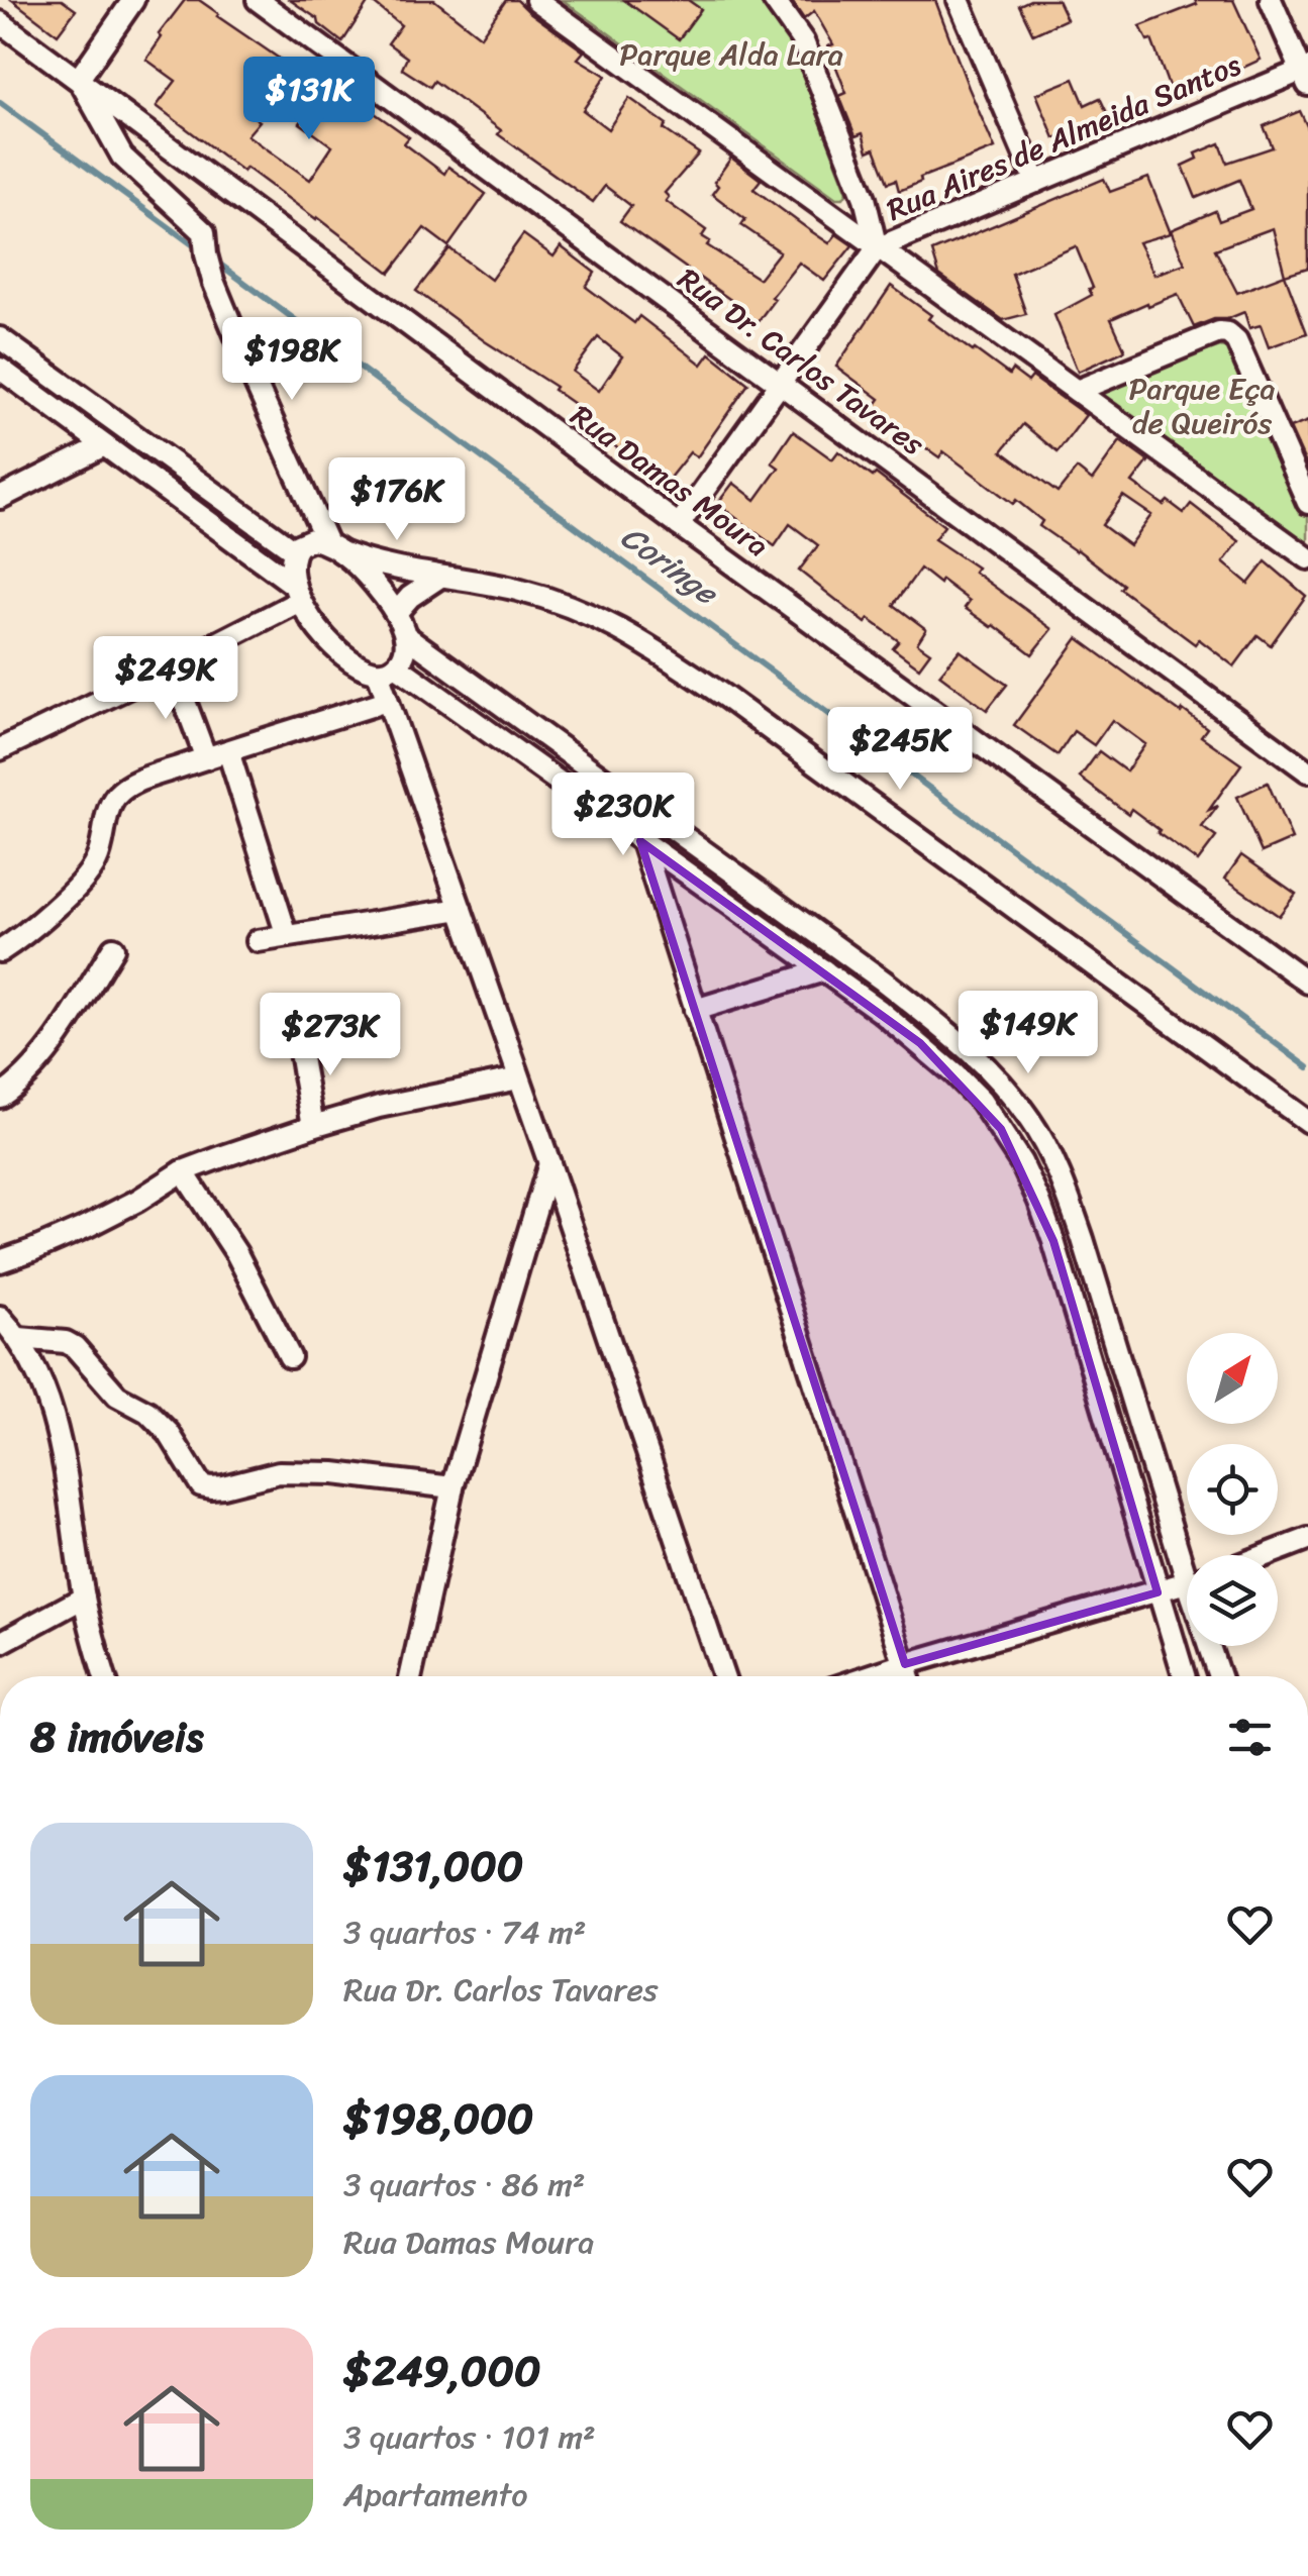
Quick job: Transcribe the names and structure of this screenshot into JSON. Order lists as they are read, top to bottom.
{
  "streets": {
    "street": ["Rua Aires de Almeida Santos", "Rua Dr. Carlos Tavares", "Rua Damas Moura"]
  },
  "crossings": [
    ["Rua Aires de Almeida Santos", "Rua Dr. Carlos Tavares"],
    ["Rua Aires de Almeida Santos", "Rua Damas Moura"]
  ],
  "water": ["Coringe"],
  "parks": ["Parque Alda Lara", "Parque Eça de Queirós"],
  "north": "top right",
  "page": {
    "price": [
      "$131K",
      "$198K",
      "$176K",
      "$249K",
      "$245K",
      "$230K",
      "$149K",
      "$273K"
    ],
    "heading": "8 imóveis",
    "list": [
      {
        "name": "$131,000",
        "note": "3 quartos · 74 m² · Rua Dr. Carlos Tavares"
      },
      {
        "name": "$198,000",
        "note": "3 quartos · 86 m² · Rua Damas Moura"
      },
      {
        "name": "$249,000",
        "note": "3 quartos · 101 m² · Apartamento"
      }
    ]
  }
}
